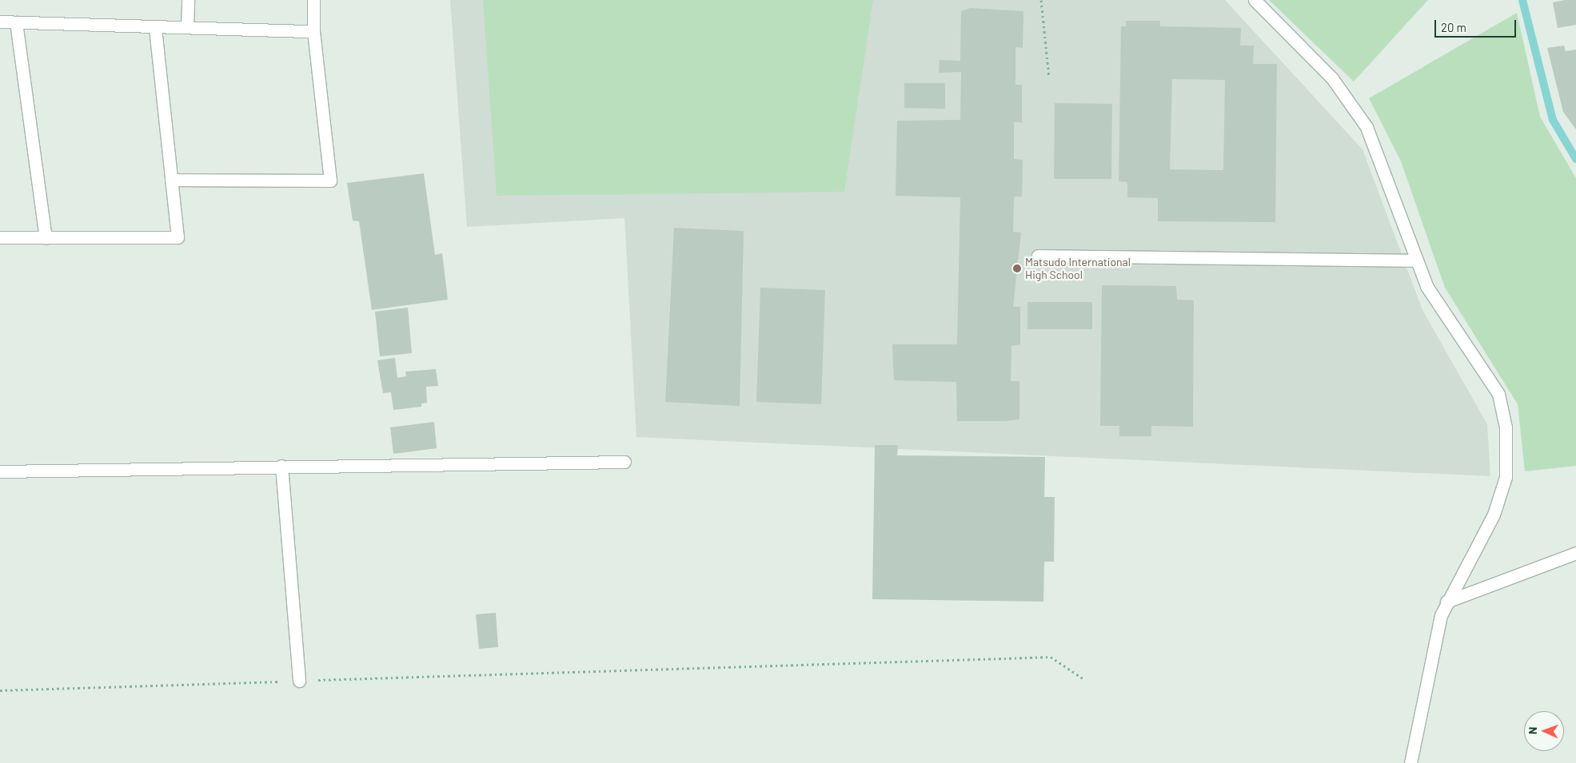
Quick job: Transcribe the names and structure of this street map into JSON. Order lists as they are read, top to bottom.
{
  "places": ["Matsudo International High School"],
  "scale_bar": "20 m",
  "north": "left"
}
